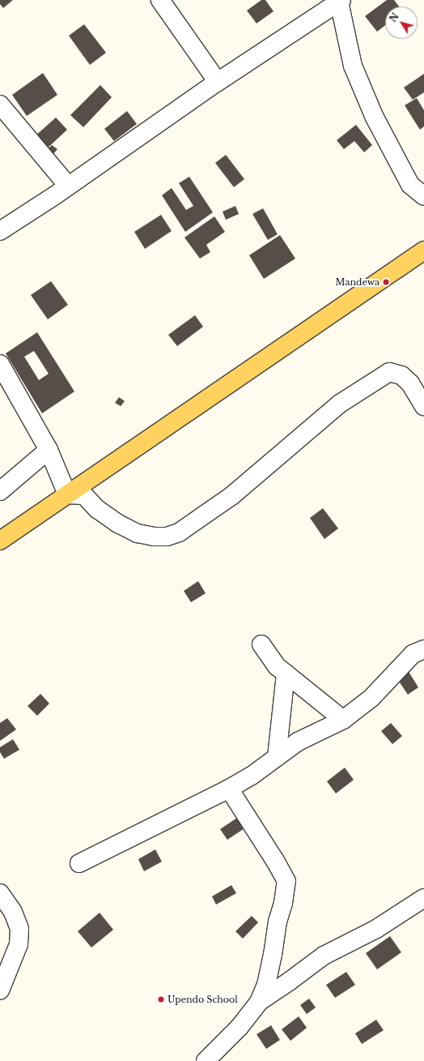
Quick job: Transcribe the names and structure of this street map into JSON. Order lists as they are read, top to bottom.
{
  "places": ["Mandewa", "Upendo School"],
  "north": "top left"
}
